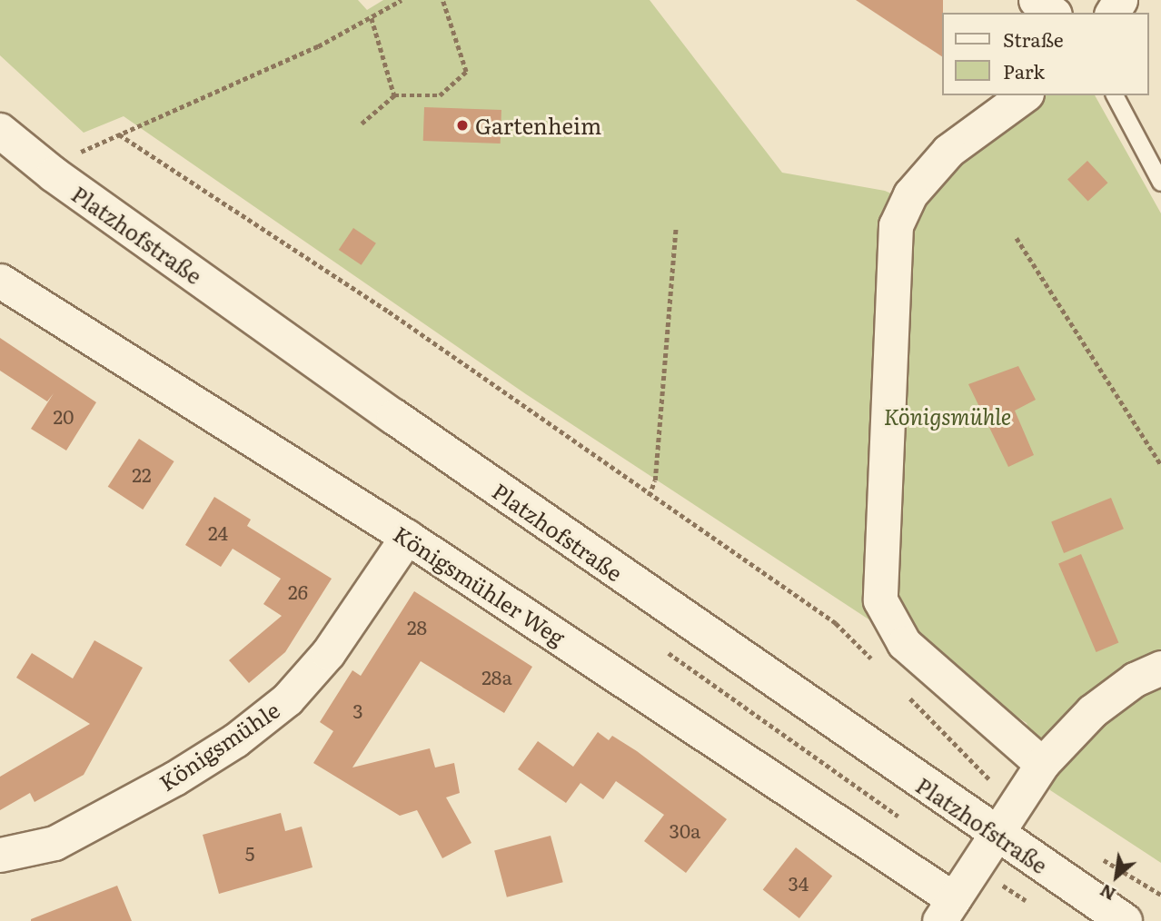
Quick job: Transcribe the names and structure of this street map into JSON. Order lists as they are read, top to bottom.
{
  "streets": {
    "main road": ["Platzhofstraße"],
    "street": ["Königsmühler Weg", "Königsmühle"]
  },
  "crossings": [
    ["Königsmühler Weg", "Königsmühle"]
  ],
  "parks": ["Königsmühle"],
  "places": ["Gartenheim"],
  "house_numbers": [
    "20",
    "22",
    "24",
    "26",
    "28",
    "28a",
    "3",
    "30a",
    "5",
    "34"
  ],
  "legend": ["Straße", "Park"],
  "north": "bottom left"
}
